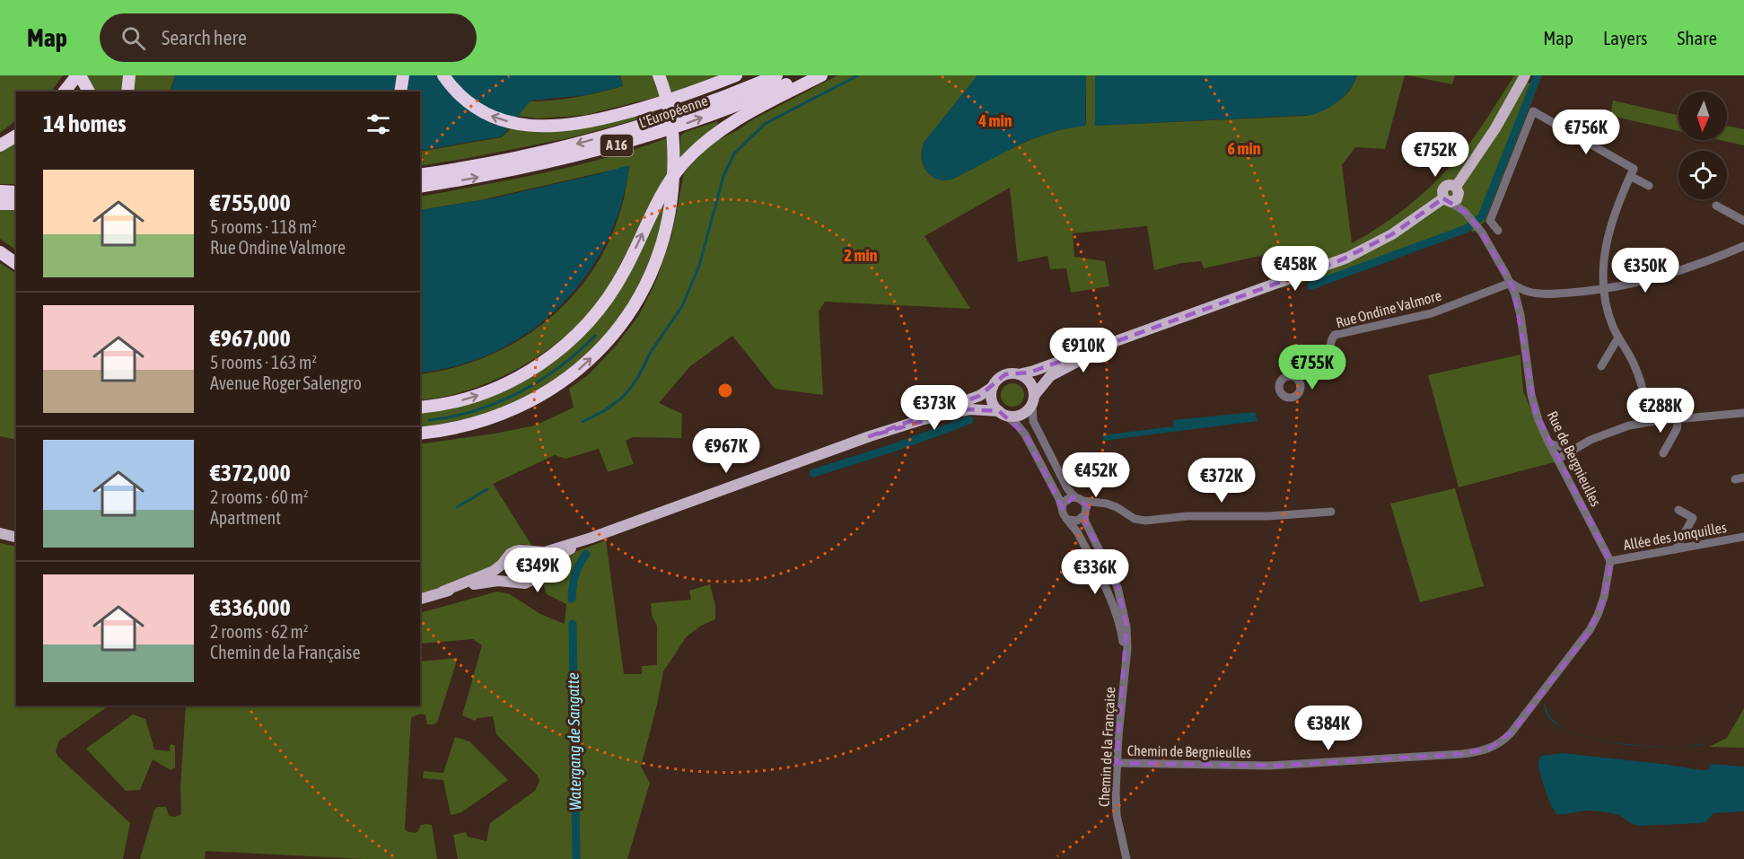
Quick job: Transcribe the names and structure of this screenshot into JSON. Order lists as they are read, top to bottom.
{
  "streets": {
    "highway": ["L'Européenne", "A 16"],
    "street": [
      "Rue Ondine Valmore",
      "Rue de Bergnieulles",
      "Allée des Jonquilles",
      "Chemin de la Française",
      "Chemin de Bergnieulles"
    ]
  },
  "crossings": [
    ["Rue Ondine Valmore", "Rue de Bergnieulles"],
    ["Rue de Bergnieulles", "Allée des Jonquilles"],
    ["Rue de Bergnieulles", "Chemin de Bergnieulles"],
    ["Allée des Jonquilles", "Chemin de Bergnieulles"],
    ["Chemin de la Française", "Chemin de Bergnieulles"]
  ],
  "water": ["Watergang de Sangatte"],
  "north": "bottom",
  "page": {
    "header": "Map",
    "search": "Search here",
    "nav": ["Map", "Layers", "Share"],
    "heading": "14 homes",
    "price": [
      "€756K",
      "€752K",
      "€458K",
      "€350K",
      "€910K",
      "€755K",
      "€373K",
      "€288K",
      "€967K",
      "€452K",
      "€372K",
      "€349K",
      "€336K",
      "€384K"
    ],
    "list": [
      {
        "name": "€755,000",
        "note": "5 rooms · 118 m² · Rue Ondine Valmore"
      },
      {
        "name": "€967,000",
        "note": "5 rooms · 163 m² · Avenue Roger Salengro"
      },
      {
        "name": "€372,000",
        "note": "2 rooms · 60 m² · Apartment"
      },
      {
        "name": "€336,000",
        "note": "2 rooms · 62 m² · Chemin de la Française"
      }
    ]
  },
  "rings": ["4 min", "6 min", "2 min"]
}
